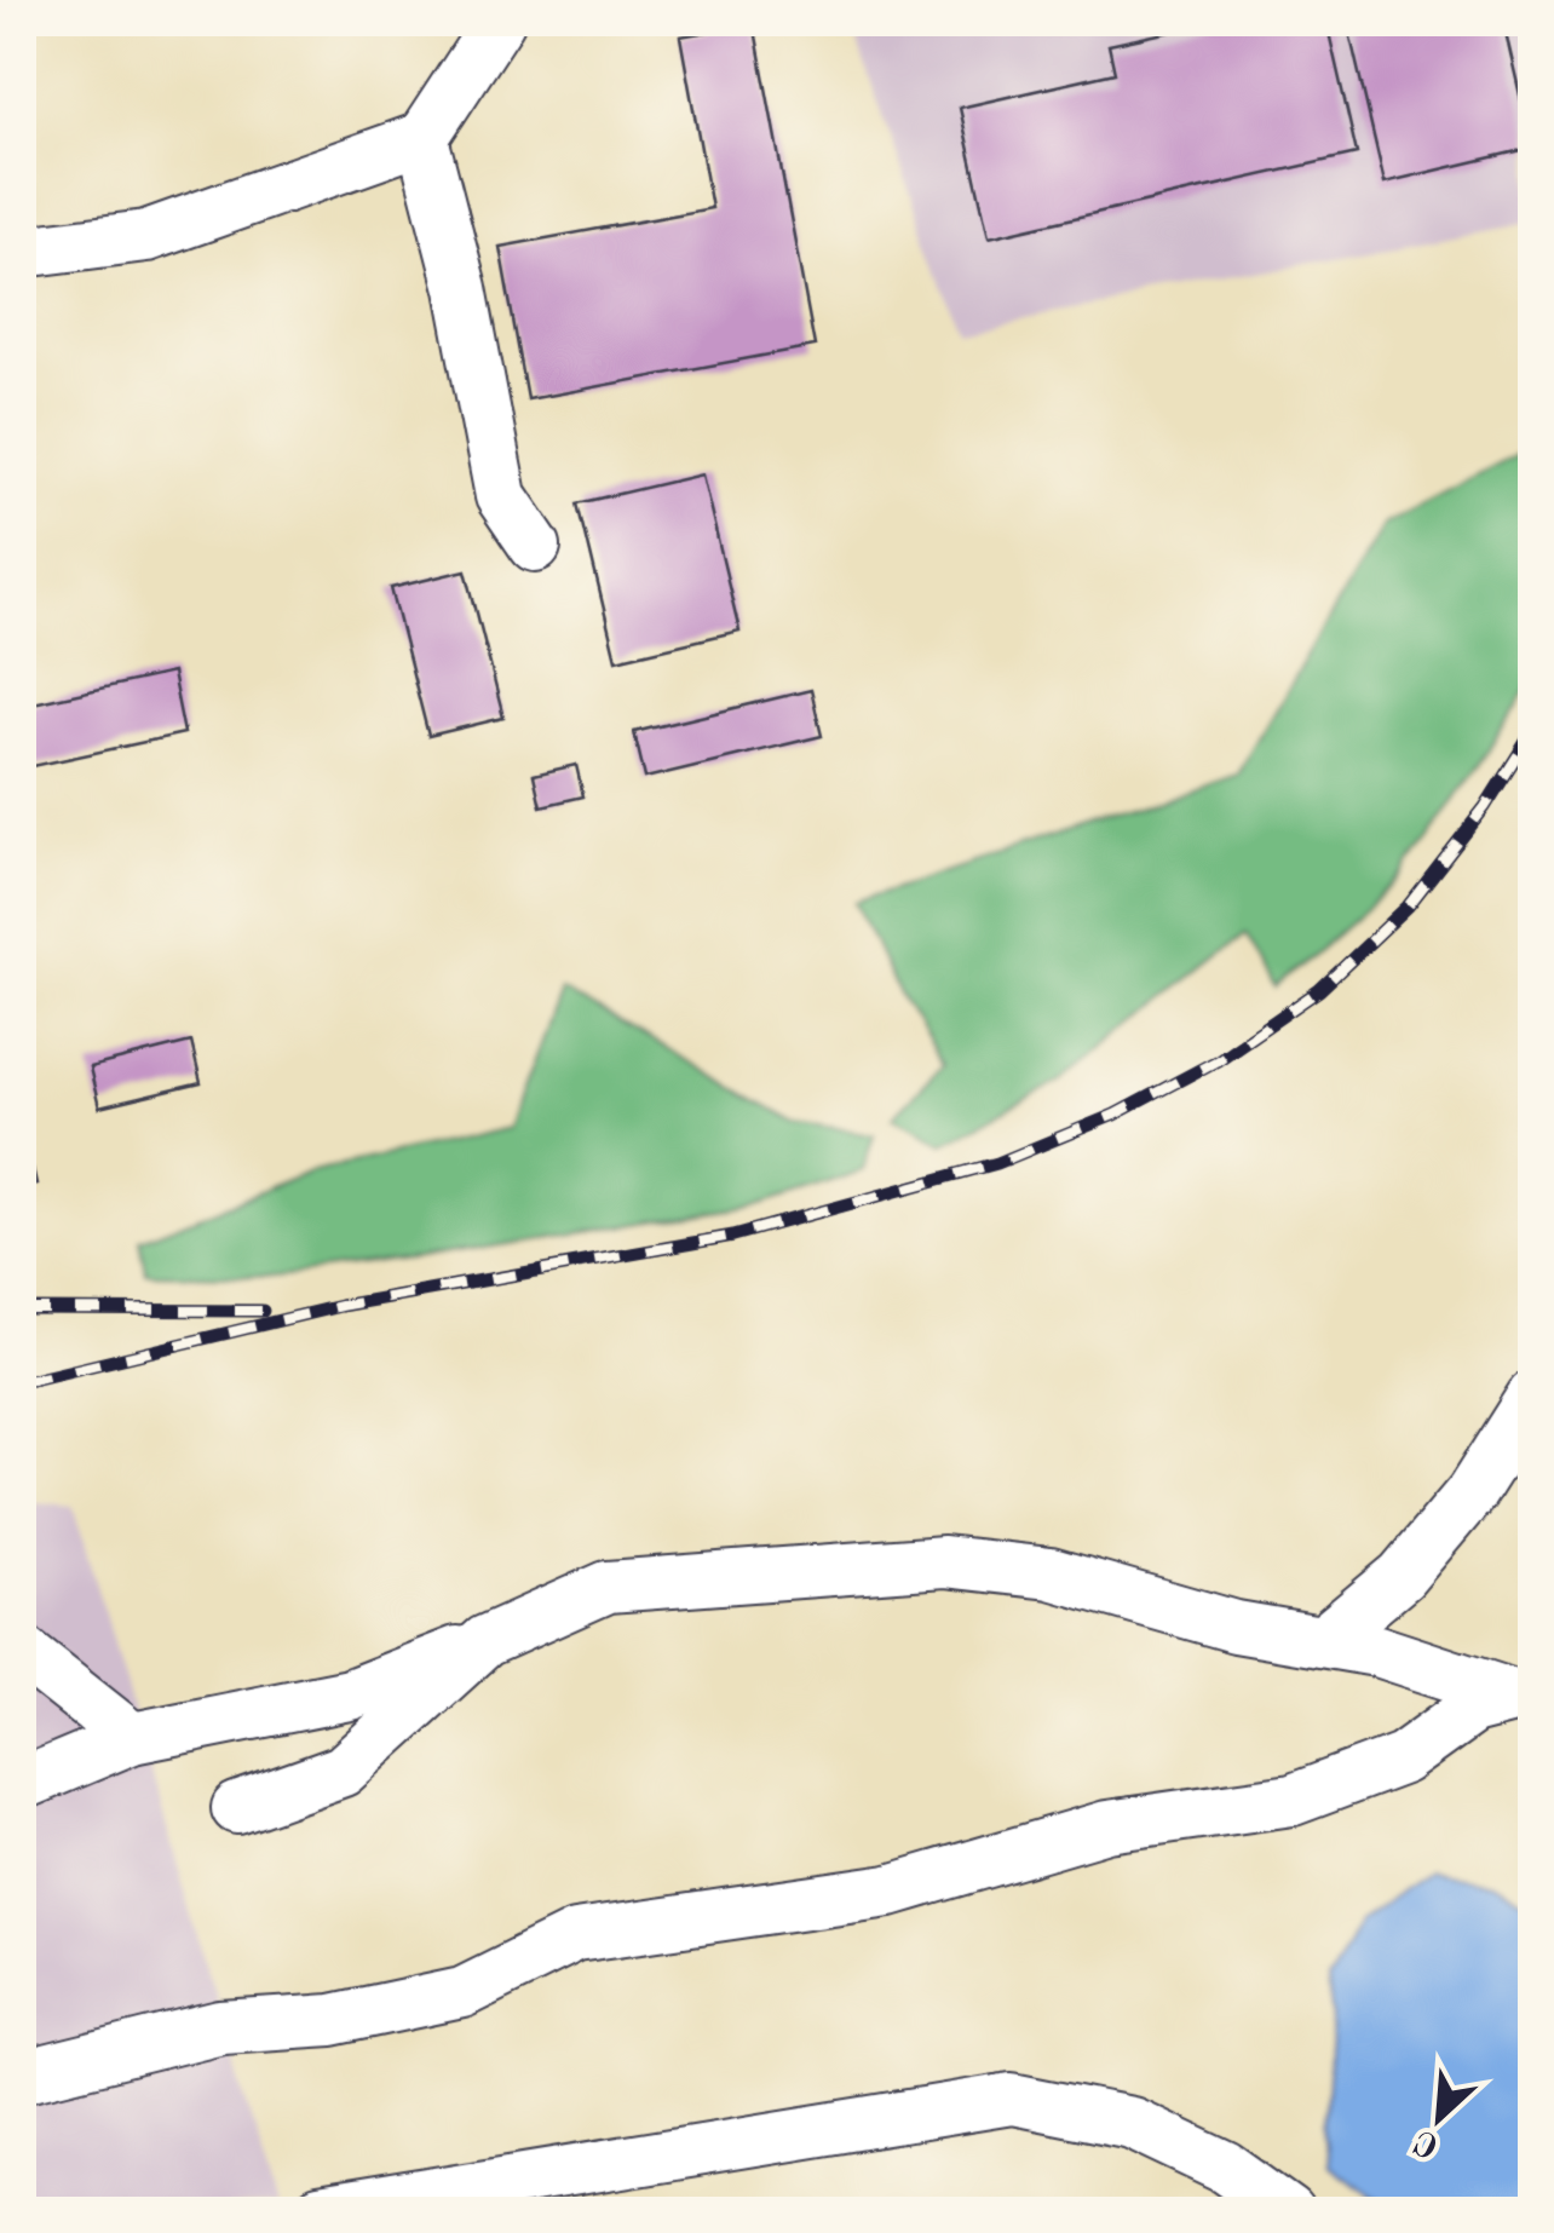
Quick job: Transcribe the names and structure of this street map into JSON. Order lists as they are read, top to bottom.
{
  "north": "bottom left"
}
